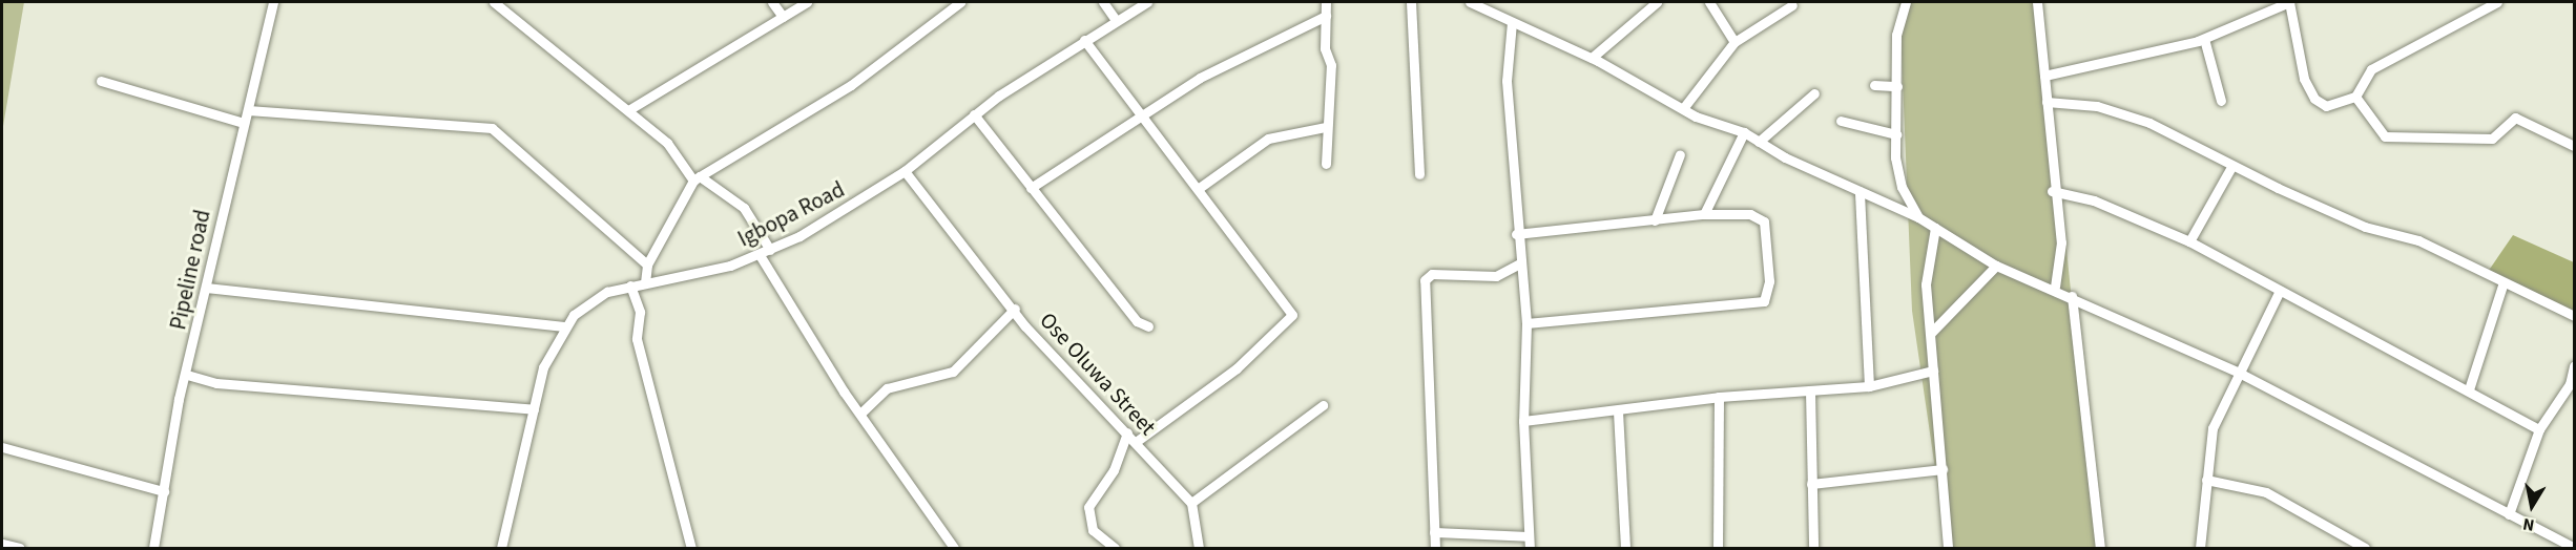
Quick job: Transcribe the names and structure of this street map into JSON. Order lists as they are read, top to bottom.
{
  "streets": {
    "street": ["Igbopa Road", "Pipeline road", "Ose Oluwa Street"]
  },
  "crossings": [
    ["Igbopa Road", "Ose Oluwa Street"]
  ],
  "north": "bottom"
}
